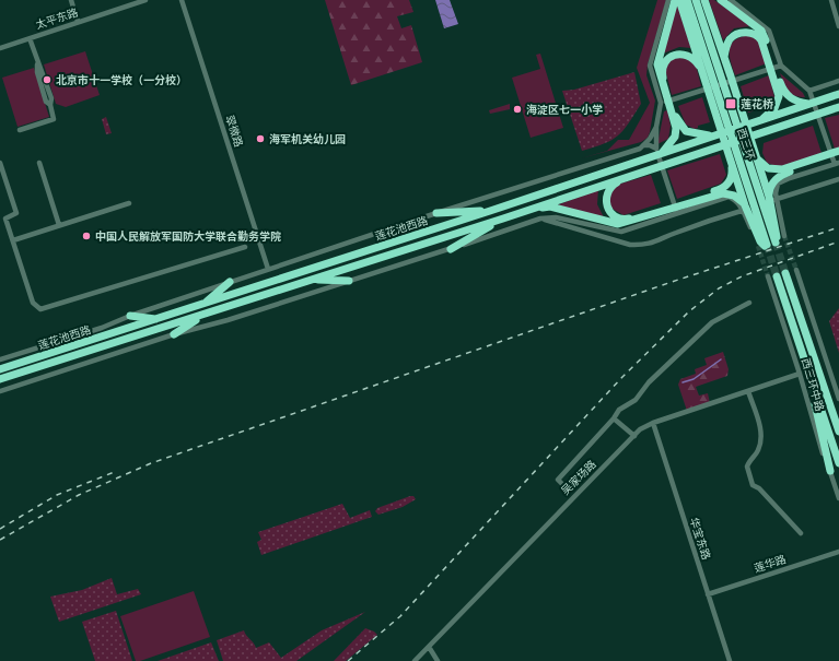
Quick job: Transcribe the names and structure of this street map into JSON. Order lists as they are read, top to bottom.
{
  "streets": {
    "highway": ["西三环", "莲花池西路"],
    "street": [
      "太平东路",
      "翠微路",
      "西三环中路",
      "吴家场路",
      "华宝东路",
      "莲华路"
    ]
  },
  "crossings": [
    ["翠微路", "莲花池西路"],
    ["西三环中路", "吴家场路"],
    ["吴家场路", "华宝东路"],
    ["华宝东路", "莲华路"]
  ],
  "places": {
    "other": [
      "北京市十一学校（一分校）",
      "海淀区七一小学",
      "海军机关幼儿园",
      "中国人民解放军国防大学联合勤务学院"
    ],
    "transit": ["莲花桥"]
  }
}
